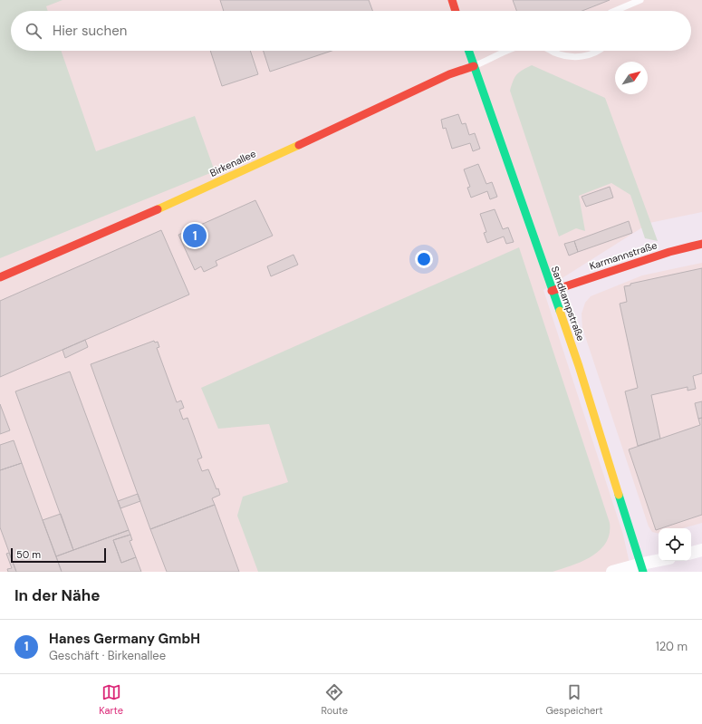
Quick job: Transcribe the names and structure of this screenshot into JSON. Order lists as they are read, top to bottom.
{
  "streets": {
    "street": ["Birkenallee", "Karmannstraße", "Sandkampstraße"]
  },
  "crossings": [
    ["Birkenallee", "Sandkampstraße"],
    ["Karmannstraße", "Sandkampstraße"]
  ],
  "scale_bar": "50 m",
  "north": "top right",
  "page": {
    "search": "Hier suchen",
    "pins": "1",
    "scale": "50 m",
    "heading": "In der Nähe",
    "list": [
      {
        "mark": "1",
        "name": "Hanes Germany GmbH",
        "note": "Geschäft · Birkenallee",
        "value": "120 m"
      }
    ],
    "nav": ["Karte", "Route", "Gespeichert"]
  }
}
